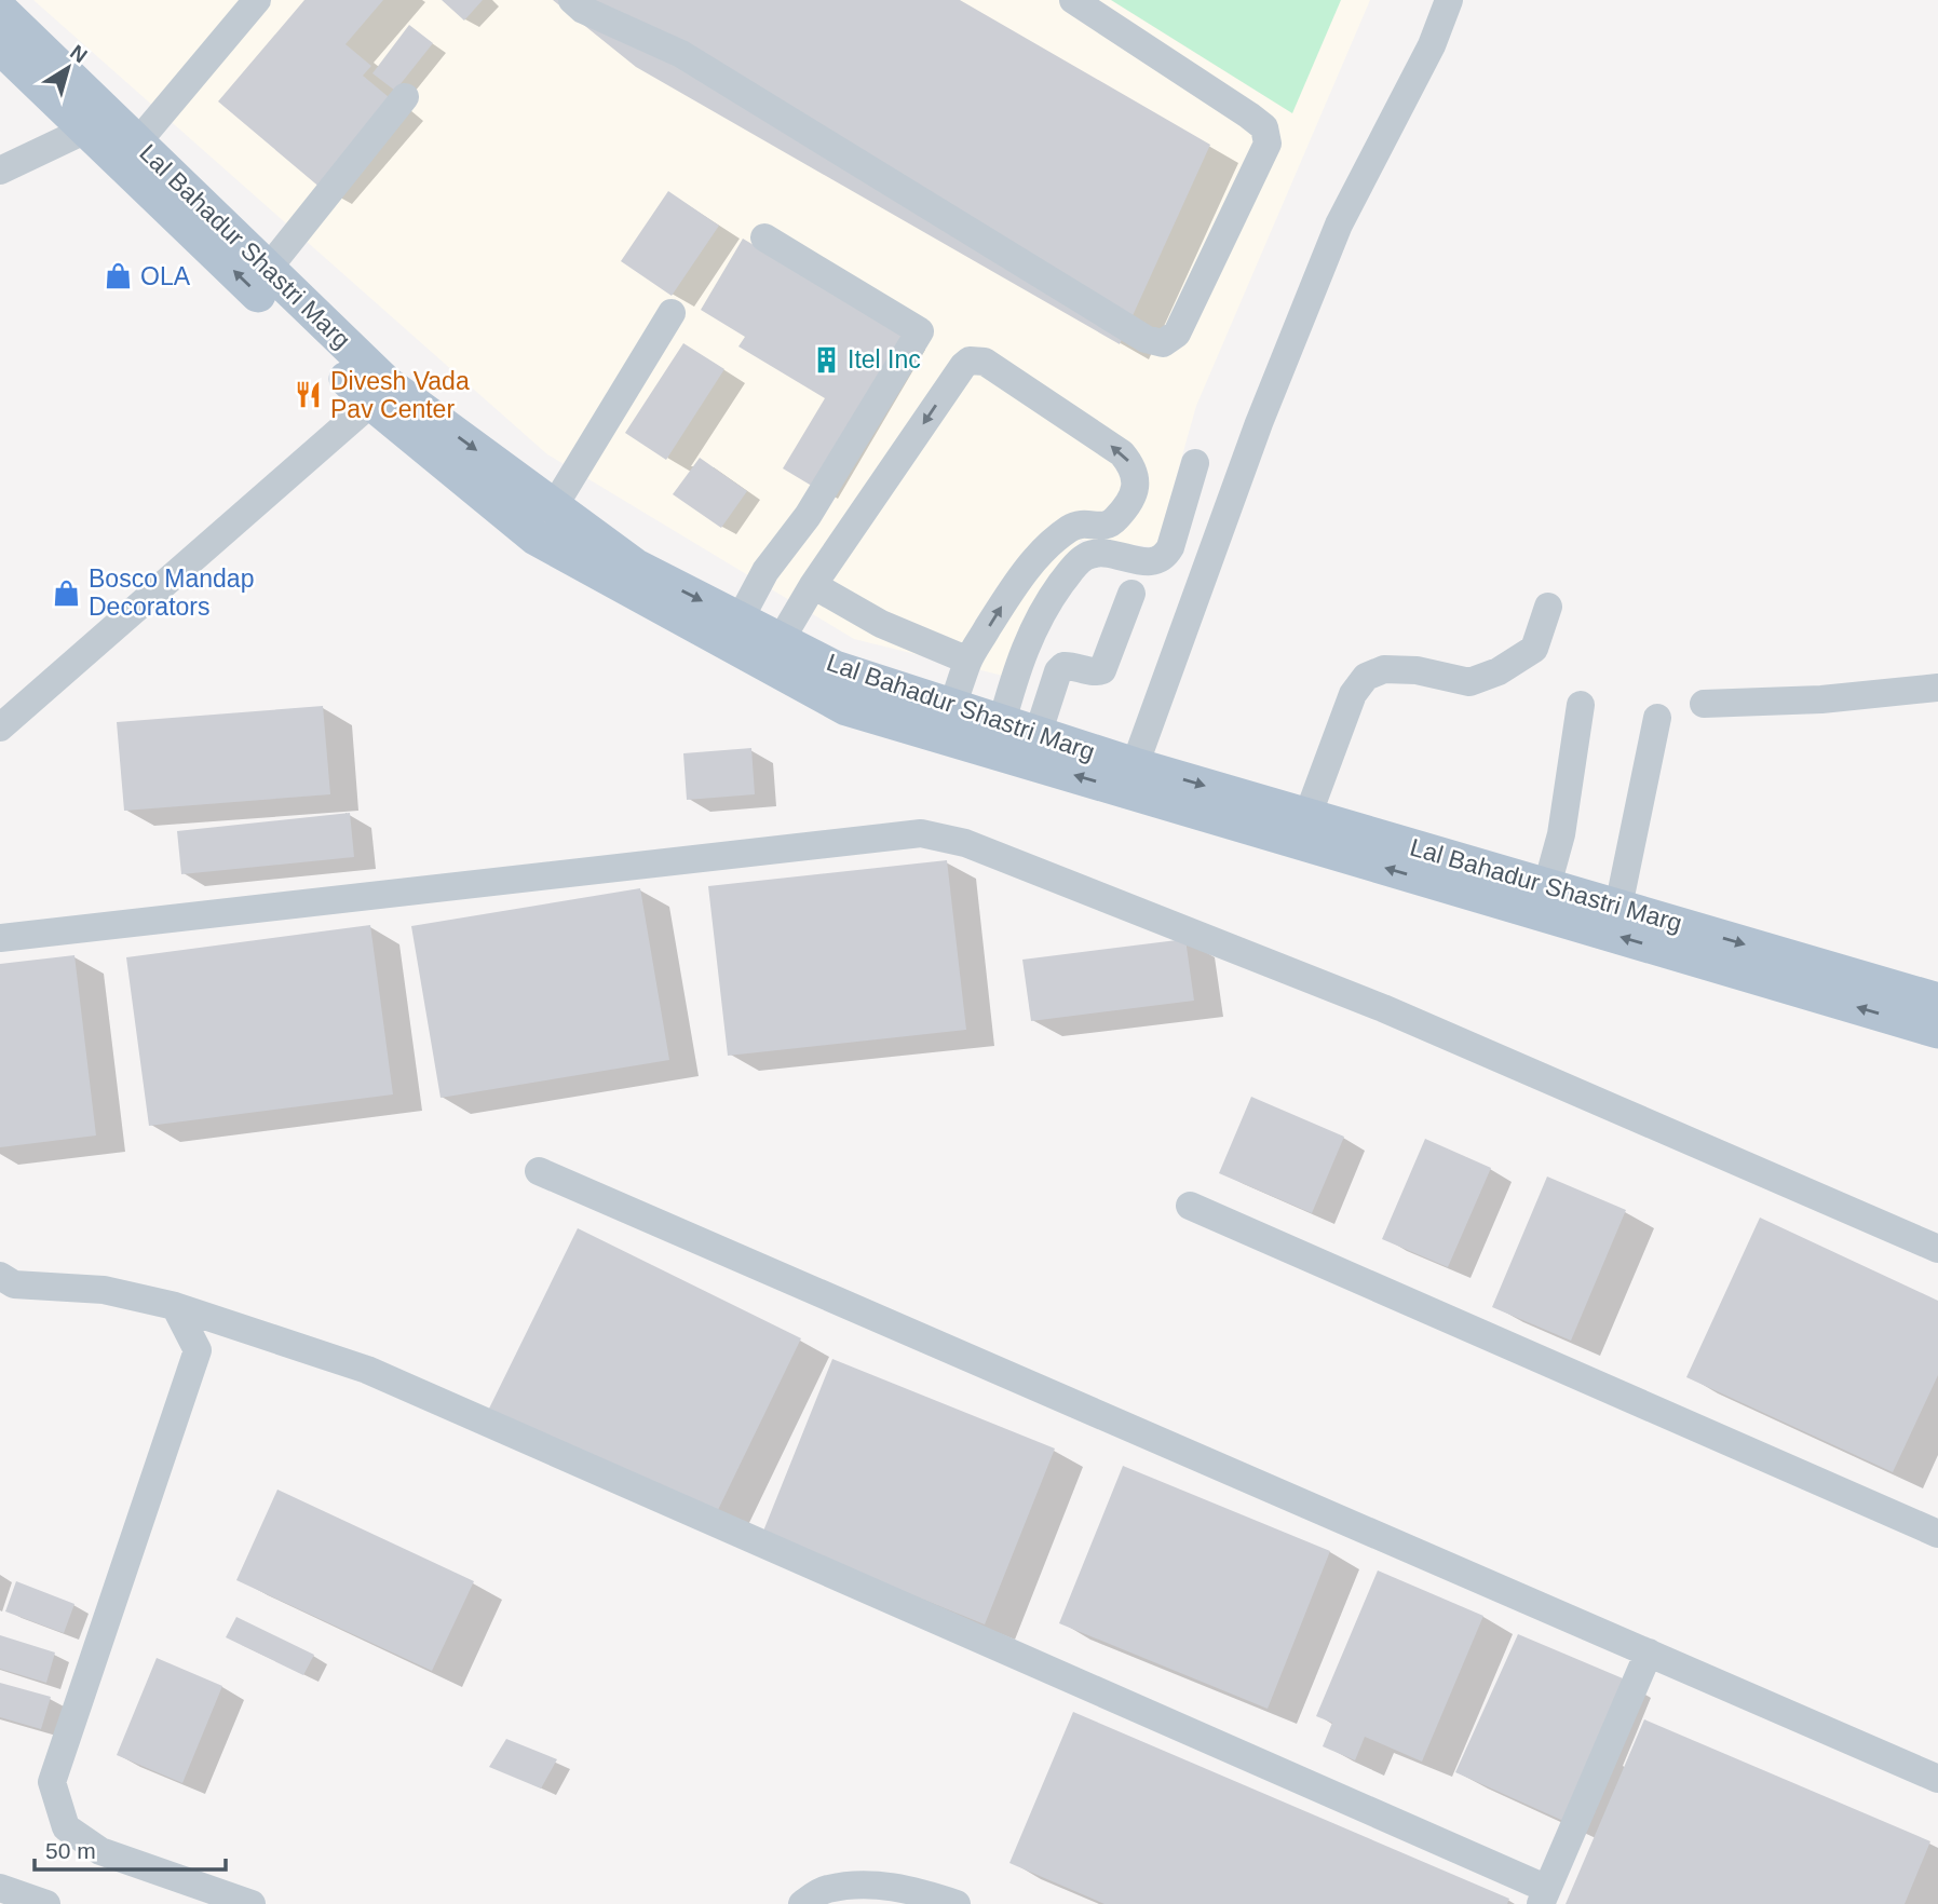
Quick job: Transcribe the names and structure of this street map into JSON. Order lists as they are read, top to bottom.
{
  "streets": {
    "main road": ["Lal Bahadur Shastri Marg"]
  },
  "places": {
    "shop": ["OLA", "Bosco Mandap Decorators"],
    "building": ["Itel Inc"],
    "restaurant": ["Divesh Vada Pav Center"]
  },
  "scale_bar": "50 m",
  "north": "top right"
}
